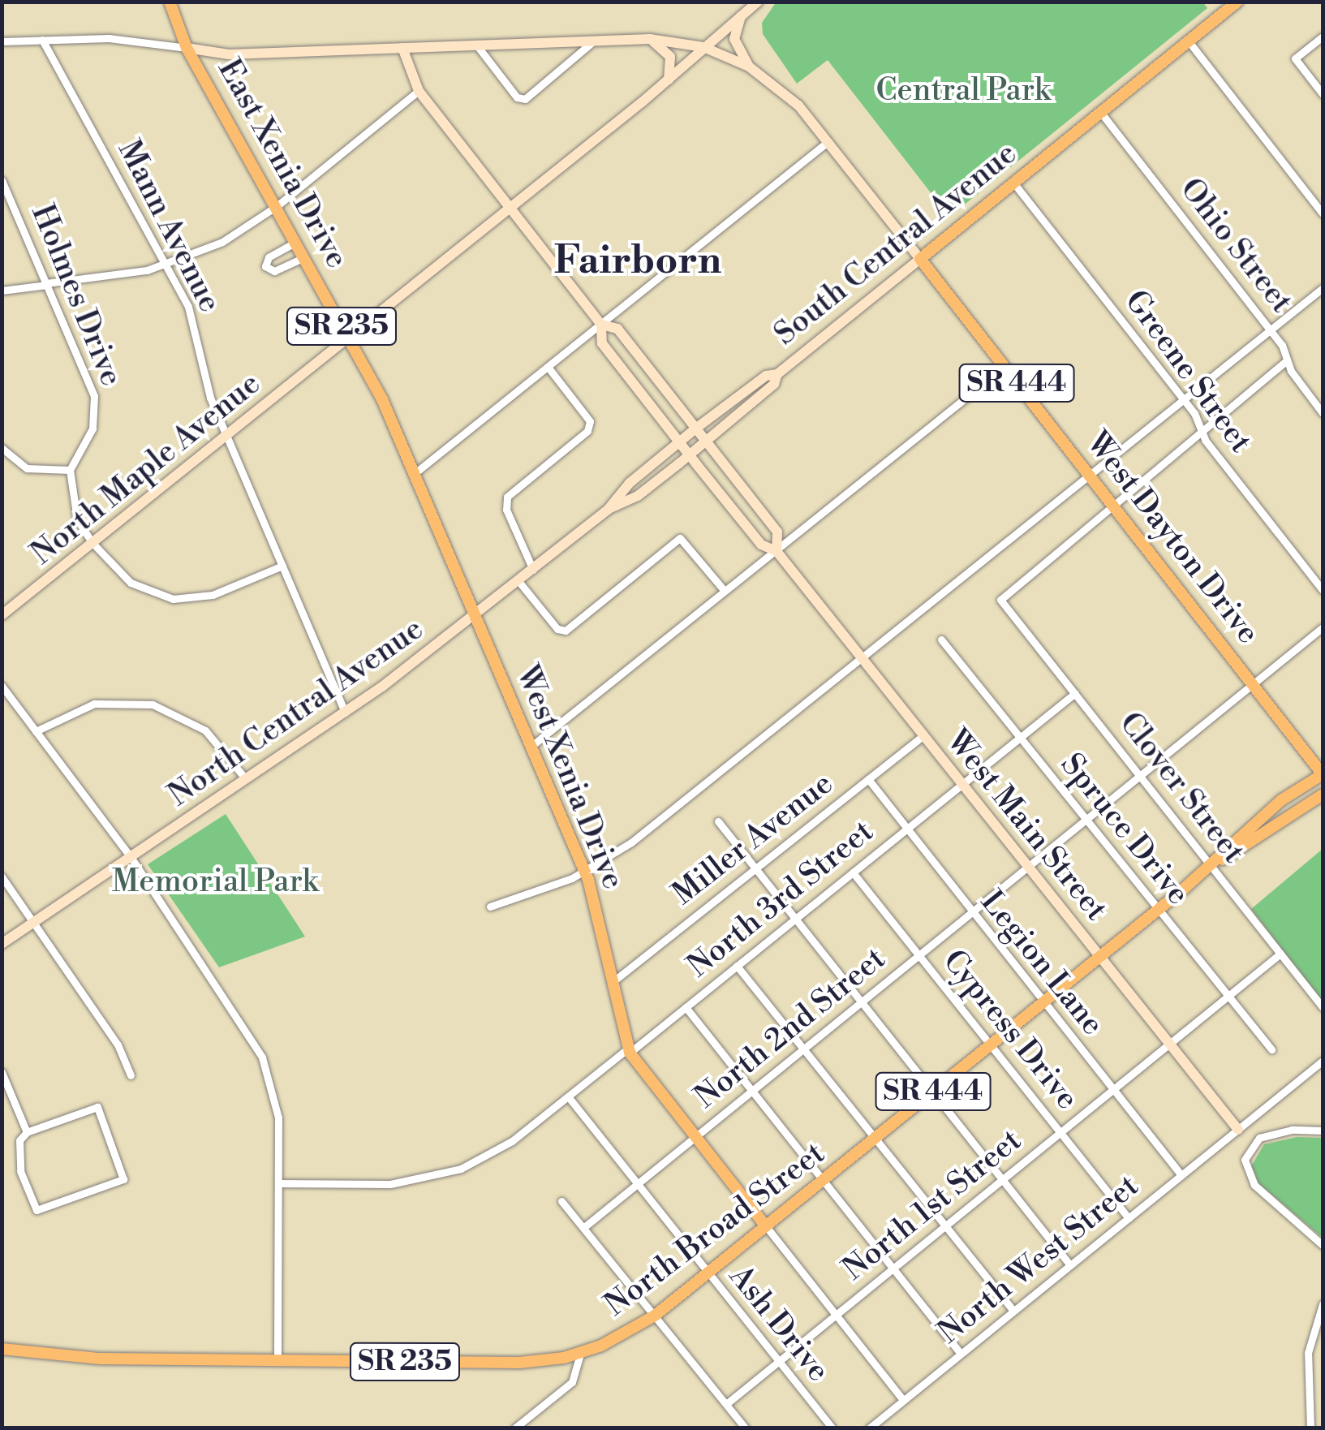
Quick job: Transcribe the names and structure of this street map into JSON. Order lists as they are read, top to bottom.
{
  "streets": {
    "main road": [
      "East Xenia Drive",
      "South Central Avenue",
      "SR 235",
      "SR 444",
      "West Dayton Drive",
      "West Xenia Drive",
      "North Broad Street"
    ],
    "street": [
      "Mann Avenue",
      "Ohio Street",
      "Holmes Drive",
      "Greene Street",
      "North Maple Avenue",
      "North Central Avenue",
      "Clover Street",
      "West Main Street",
      "Spruce Drive",
      "Miller Avenue",
      "North 3rd Street",
      "Legion Lane",
      "North 2nd Street",
      "Cypress Drive",
      "North 1st Street",
      "North West Street",
      "Ash Drive"
    ]
  },
  "crossings": [
    ["East Xenia Drive", "North Maple Avenue"],
    ["East Xenia Drive", "North Central Avenue"],
    ["East Xenia Drive", "West Xenia Drive"],
    ["Mann Avenue", "North Maple Avenue"],
    ["Mann Avenue", "North Central Avenue"],
    ["South Central Avenue", "Ohio Street"],
    ["South Central Avenue", "Greene Street"],
    ["South Central Avenue", "West Dayton Drive"],
    ["South Central Avenue", "North Central Avenue"],
    ["South Central Avenue", "West Main Street"],
    ["SR 444", "West Dayton Drive"],
    ["SR 444", "Clover Street"],
    ["SR 444", "West Main Street"],
    ["SR 444", "Spruce Drive"],
    ["SR 444", "North Broad Street"],
    ["West Dayton Drive", "Clover Street"],
    ["West Dayton Drive", "North 2nd Street"],
    ["North Central Avenue", "West Xenia Drive"],
    ["North Central Avenue", "West Main Street"],
    ["West Xenia Drive", "Miller Avenue"],
    ["West Xenia Drive", "North 3rd Street"],
    ["West Xenia Drive", "North 2nd Street"],
    ["West Xenia Drive", "North 1st Street"],
    ["West Xenia Drive", "North Broad Street"],
    ["West Xenia Drive", "North West Street"],
    ["Clover Street", "North 3rd Street"],
    ["Clover Street", "North 2nd Street"],
    ["Clover Street", "North 1st Street"],
    ["West Main Street", "Miller Avenue"],
    ["West Main Street", "North 3rd Street"],
    ["West Main Street", "North 2nd Street"],
    ["West Main Street", "North 1st Street"],
    ["West Main Street", "North Broad Street"],
    ["West Main Street", "North West Street"],
    ["Spruce Drive", "North 3rd Street"],
    ["Spruce Drive", "North 2nd Street"],
    ["Spruce Drive", "North 1st Street"],
    ["Miller Avenue", "Legion Lane"],
    ["North 3rd Street", "Legion Lane"],
    ["North 3rd Street", "Cypress Drive"],
    ["North 3rd Street", "Ash Drive"],
    ["Legion Lane", "North 2nd Street"],
    ["Legion Lane", "North 1st Street"],
    ["Legion Lane", "North Broad Street"],
    ["Legion Lane", "North West Street"],
    ["North 2nd Street", "Cypress Drive"],
    ["North 2nd Street", "Ash Drive"],
    ["Cypress Drive", "North 1st Street"],
    ["Cypress Drive", "North Broad Street"],
    ["Cypress Drive", "North West Street"],
    ["North 1st Street", "Ash Drive"],
    ["North Broad Street", "Ash Drive"]
  ],
  "districts": ["Fairborn"],
  "parks": ["Central Park", "Memorial Park"]
}
